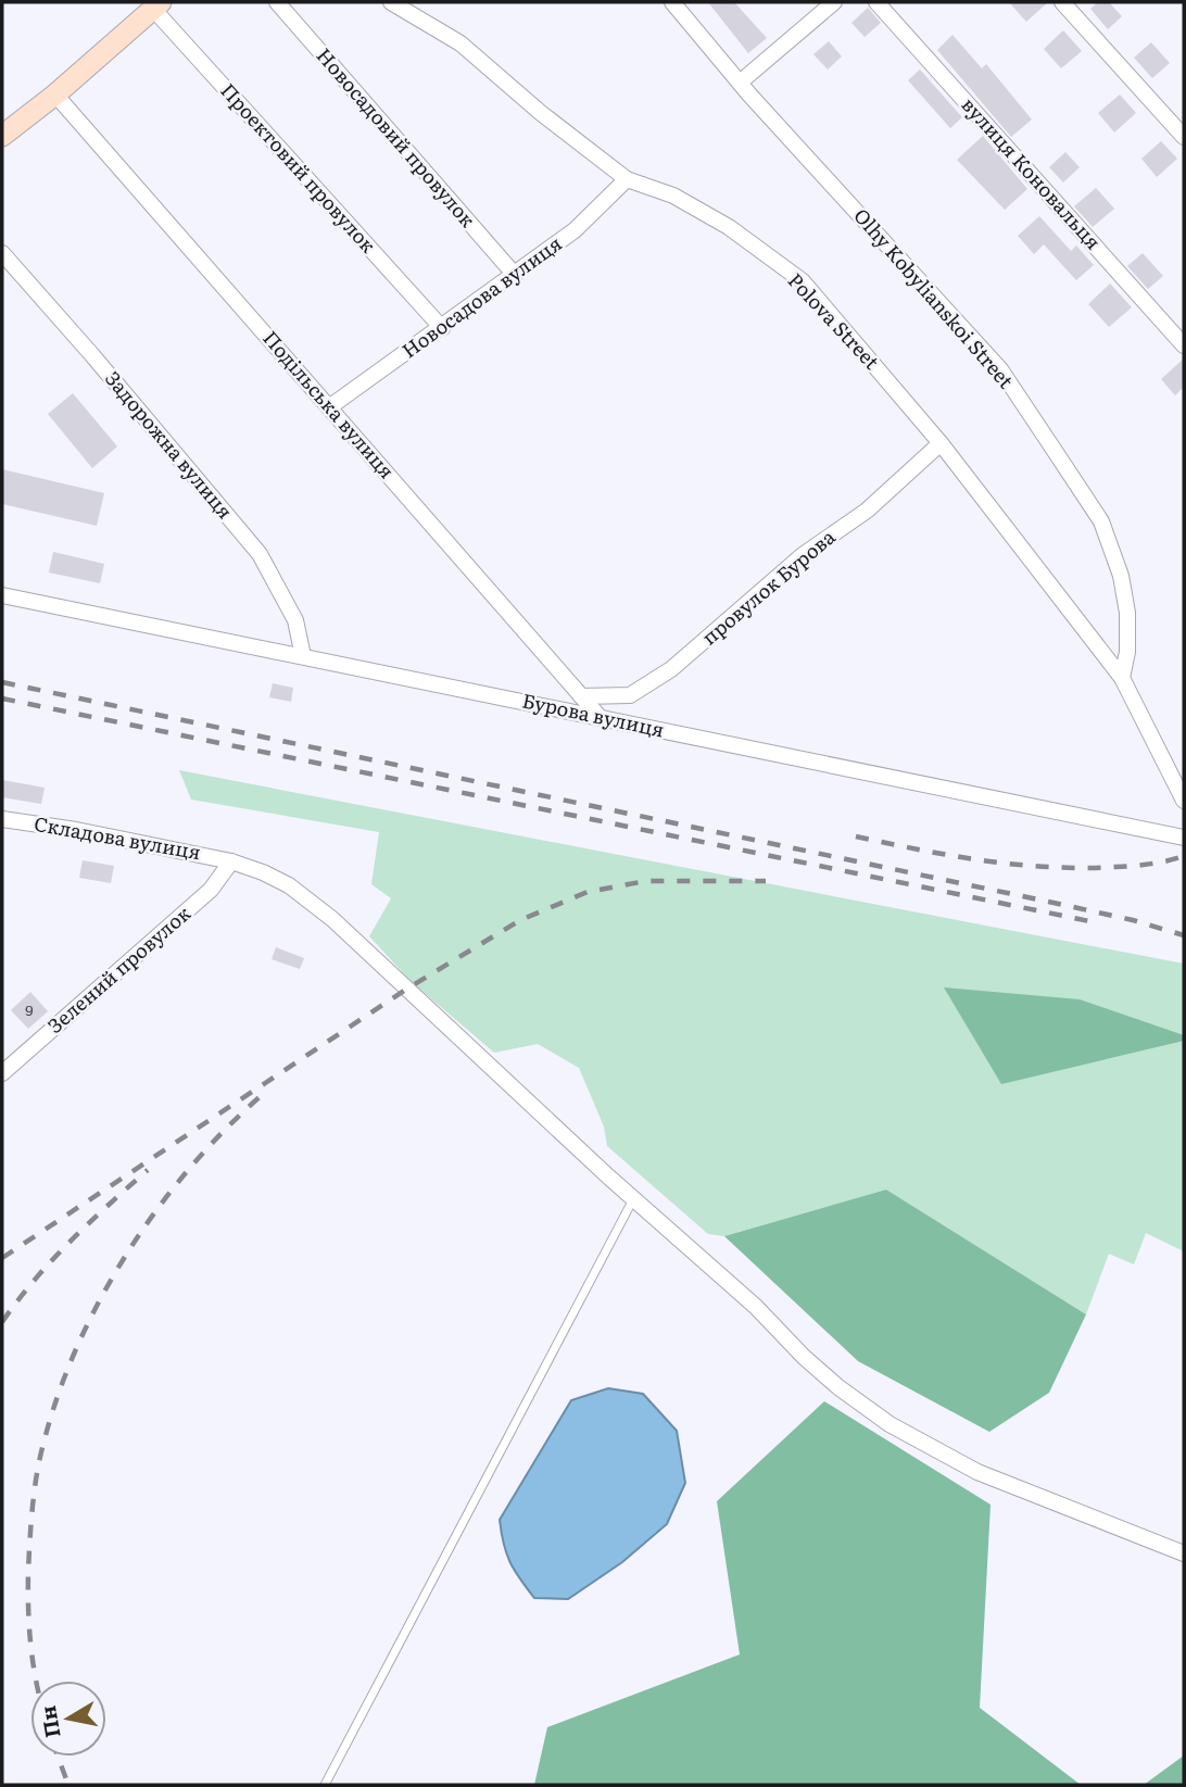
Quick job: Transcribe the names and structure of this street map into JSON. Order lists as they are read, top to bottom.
{
  "streets": {
    "street": [
      "Новосадовий провулок",
      "Проектовий провулок",
      "вулиця Коновальця",
      "Новосадова вулиця",
      "Olhy Kobylianskoi Street",
      "Polova Street",
      "Подільська вулиця",
      "Задорожна вулиця",
      "провулок Бурова",
      "Бурова вулиця",
      "Складова вулиця",
      "Зелений провулок"
    ]
  },
  "crossings": [
    ["Новосадовий провулок", "Новосадова вулиця"],
    ["Проектовий провулок", "Новосадова вулиця"],
    ["Новосадова вулиця", "Polova Street"],
    ["Новосадова вулиця", "Подільська вулиця"],
    ["Olhy Kobylianskoi Street", "Polova Street"],
    ["Polova Street", "провулок Бурова"],
    ["Подільська вулиця", "провулок Бурова"],
    ["Подільська вулиця", "Бурова вулиця"],
    ["Задорожна вулиця", "Бурова вулиця"],
    ["Складова вулиця", "Зелений провулок"]
  ],
  "house_numbers": ["9"],
  "north": "left"
}
